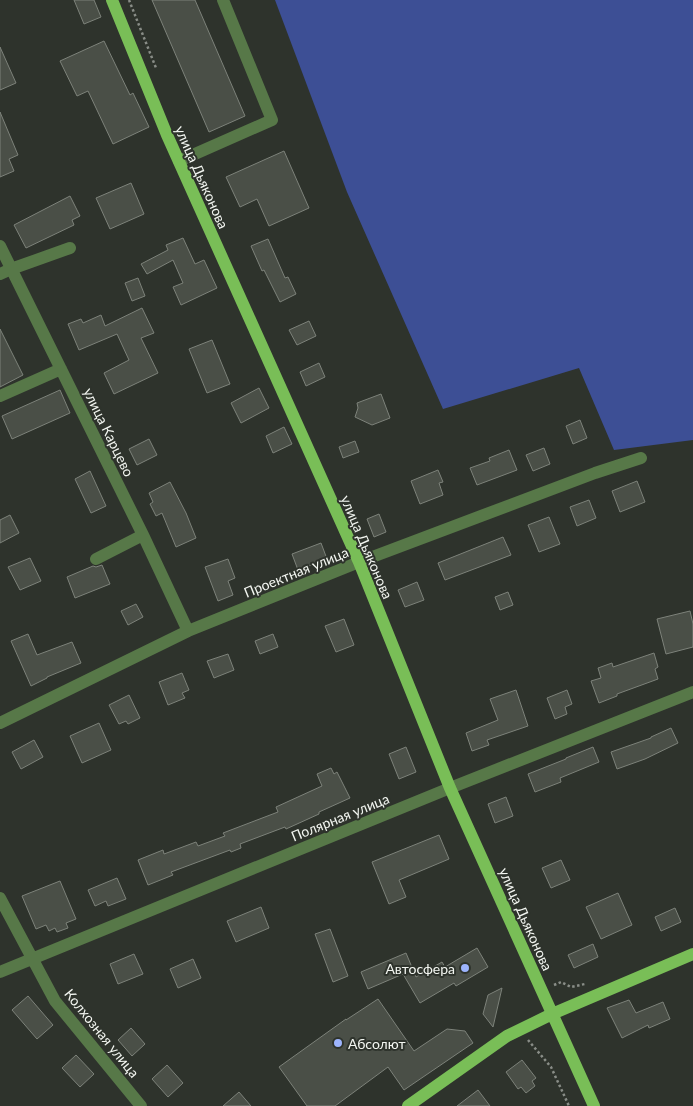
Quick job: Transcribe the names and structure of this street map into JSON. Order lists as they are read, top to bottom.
{
  "streets": {
    "main road": ["улица Дьяконова"],
    "street": [
      "улица Карцево",
      "Проектная улица",
      "Полярная улица",
      "Колхозная улица"
    ]
  },
  "crossings": [
    ["улица Дьяконова", "Проектная улица"],
    ["улица Дьяконова", "Полярная улица"],
    ["улица Карцево", "Проектная улица"],
    ["Полярная улица", "Колхозная улица"]
  ],
  "places": ["Автосфера", "Абсолют"]
}
